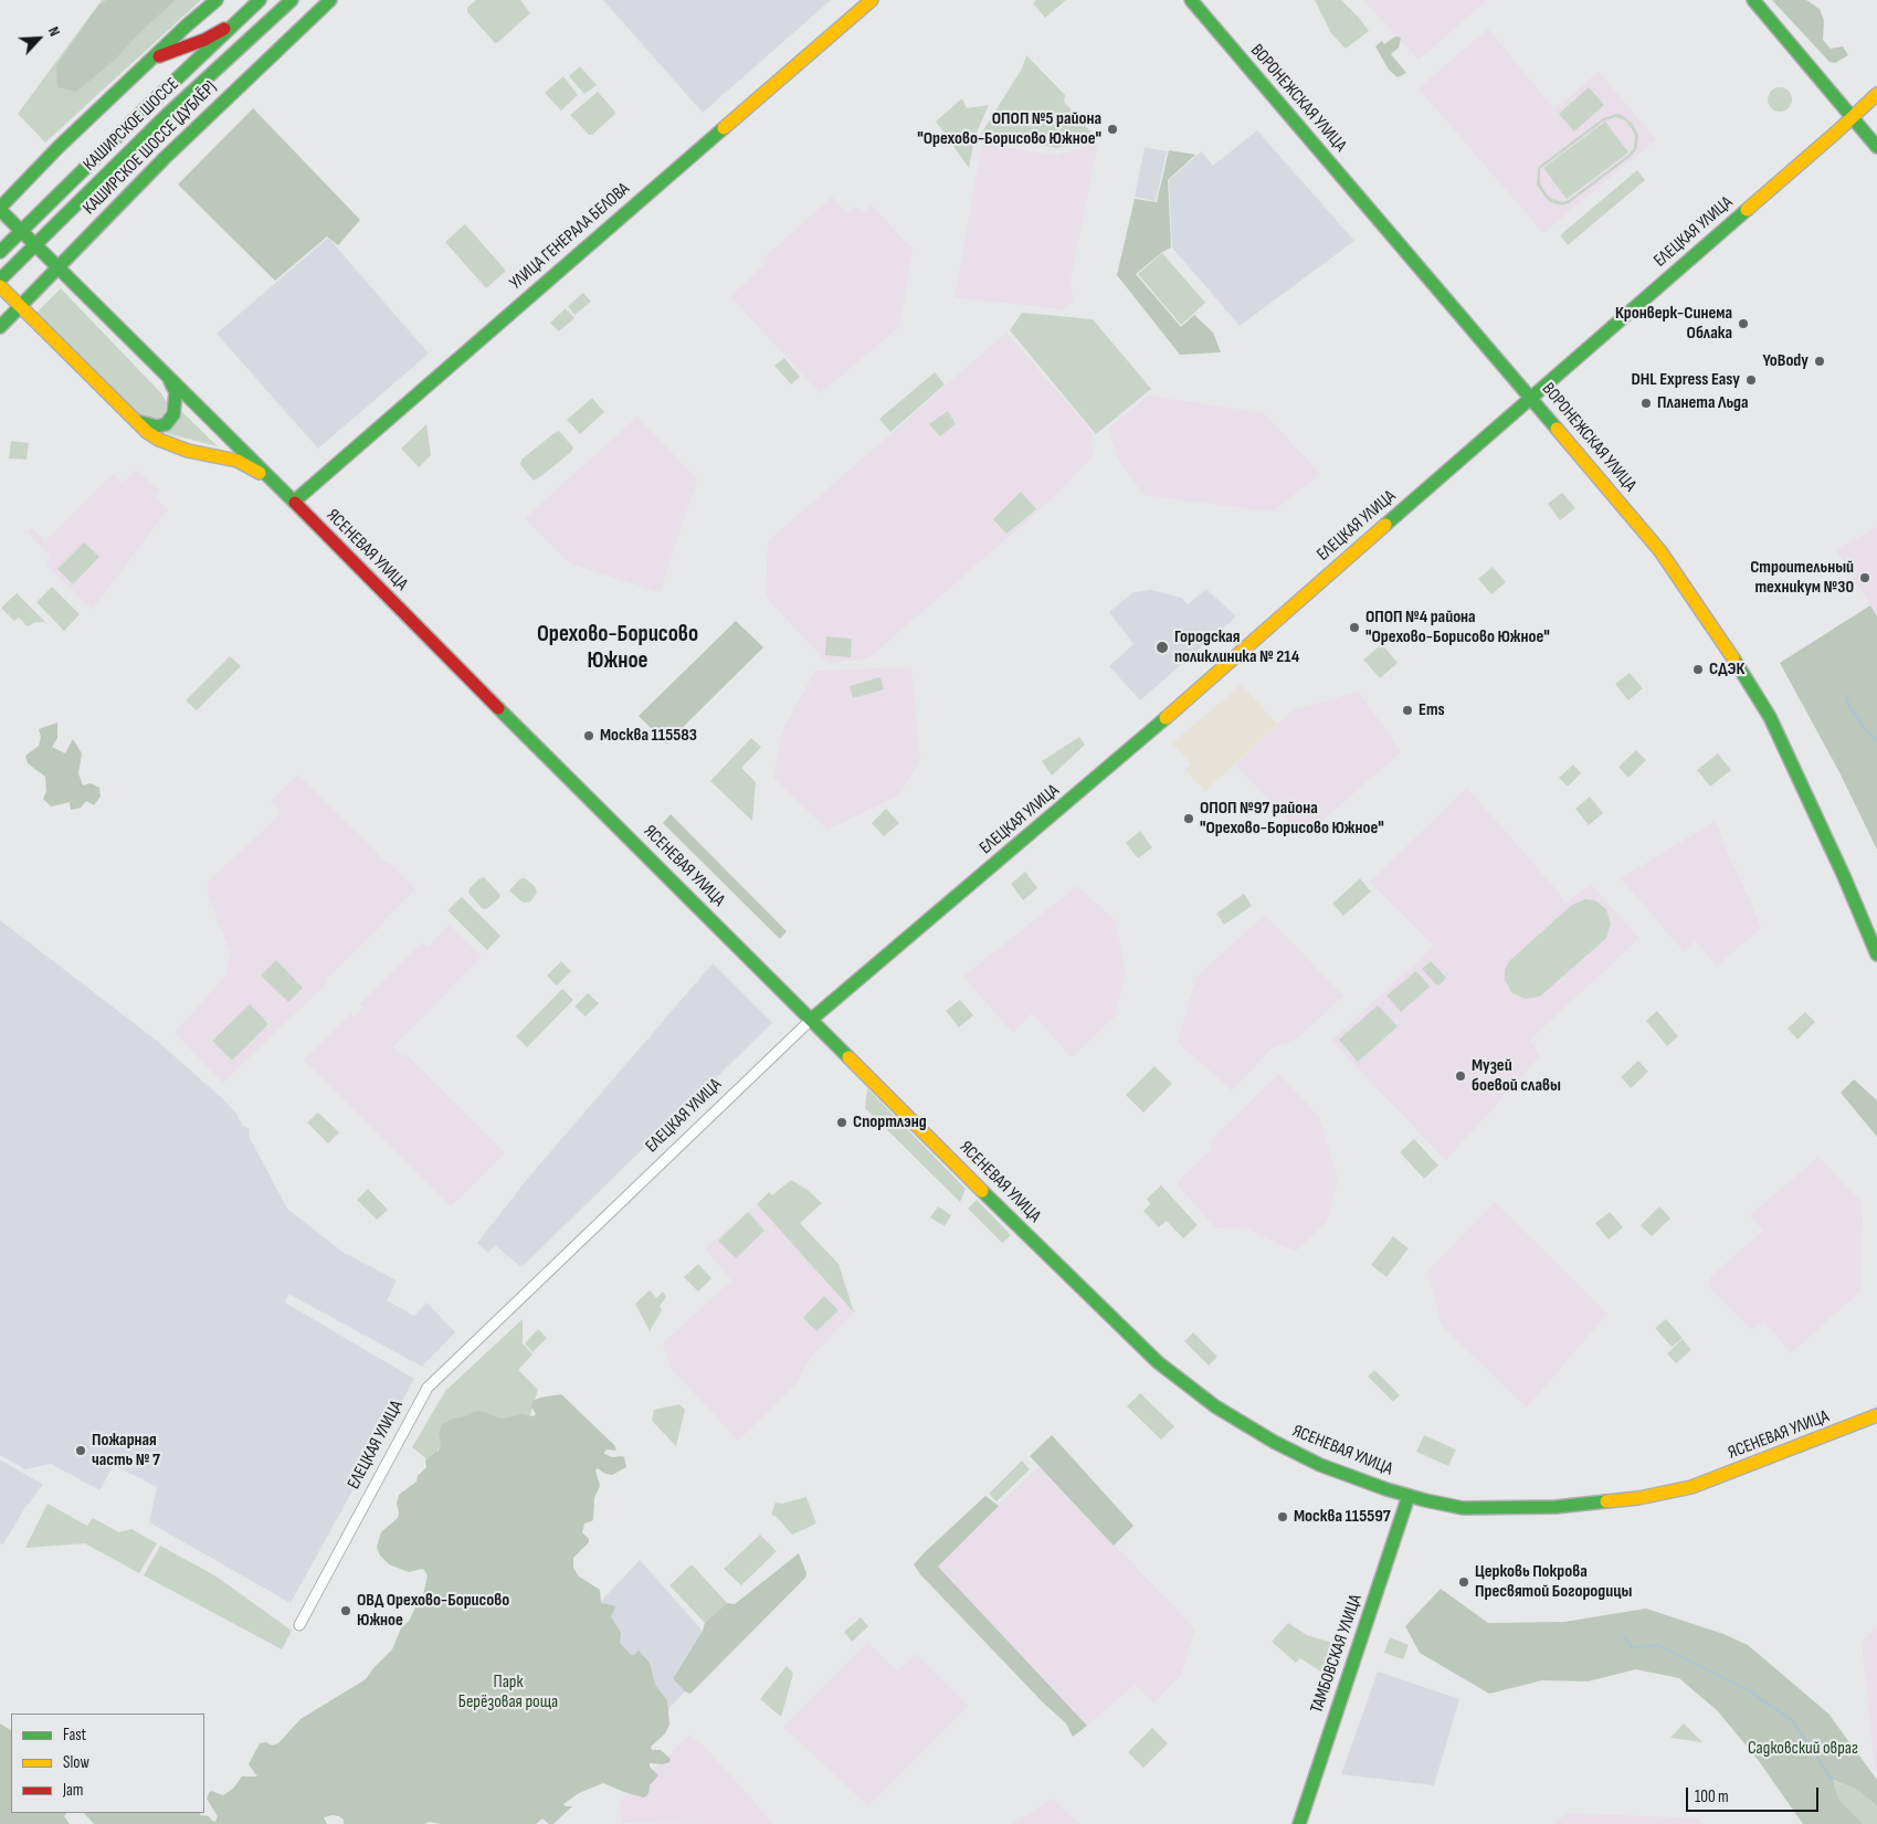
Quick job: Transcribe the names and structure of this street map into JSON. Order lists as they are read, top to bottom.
{
  "streets": {
    "main road": [
      "ВОРОНЕЖСКАЯ УЛИЦА",
      "КАШИРСКОЕ ШОССЕ",
      "КАШИРСКОЕ ШОССЕ (ДУБЛЁР)",
      "ЕЛЕЦКАЯ УЛИЦА",
      "УЛИЦА ГЕНЕРАЛА БЕЛОВА",
      "ЯСЕНЕВАЯ УЛИЦА",
      "ТАМБОВСКАЯ УЛИЦА"
    ]
  },
  "crossings": [
    ["ВОРОНЕЖСКАЯ УЛИЦА", "ЕЛЕЦКАЯ УЛИЦА"],
    ["КАШИРСКОЕ ШОССЕ", "ЯСЕНЕВАЯ УЛИЦА"],
    ["КАШИРСКОЕ ШОССЕ (ДУБЛЁР)", "ЯСЕНЕВАЯ УЛИЦА"],
    ["ЕЛЕЦКАЯ УЛИЦА", "ЯСЕНЕВАЯ УЛИЦА"],
    ["УЛИЦА ГЕНЕРАЛА БЕЛОВА", "ЯСЕНЕВАЯ УЛИЦА"],
    ["ЯСЕНЕВАЯ УЛИЦА", "ТАМБОВСКАЯ УЛИЦА"]
  ],
  "districts": ["Орехово-Борисово Южное"],
  "parks": ["Парк Берёзовая роща", "Садковский овраг"],
  "places": [
    "ОПОП №5 района \"Орехово-Борисово Южное\"",
    "Кронверк-Синема Облака",
    "YoBody",
    "DHL Express Easy",
    "Планета Льда",
    "Строительный техникум №30",
    "ОПОП №4 района \"Орехово-Борисово Южное\"",
    "Городская поликлиника № 214",
    "СДЭК",
    "Ems",
    "Москва 115583",
    "ОПОП №97 района \"Орехово-Борисово Южное\"",
    "Музей боевой славы",
    "Спортлэнд",
    "Пожарная часть № 7",
    "Москва 115597",
    "Церковь Покрова Пресвятой Богородицы",
    "ОВД Орехово-Борисово Южное"
  ],
  "legend": ["Fast", "Slow", "Jam"],
  "scale_bar": "100 m",
  "north": "top right"
}
